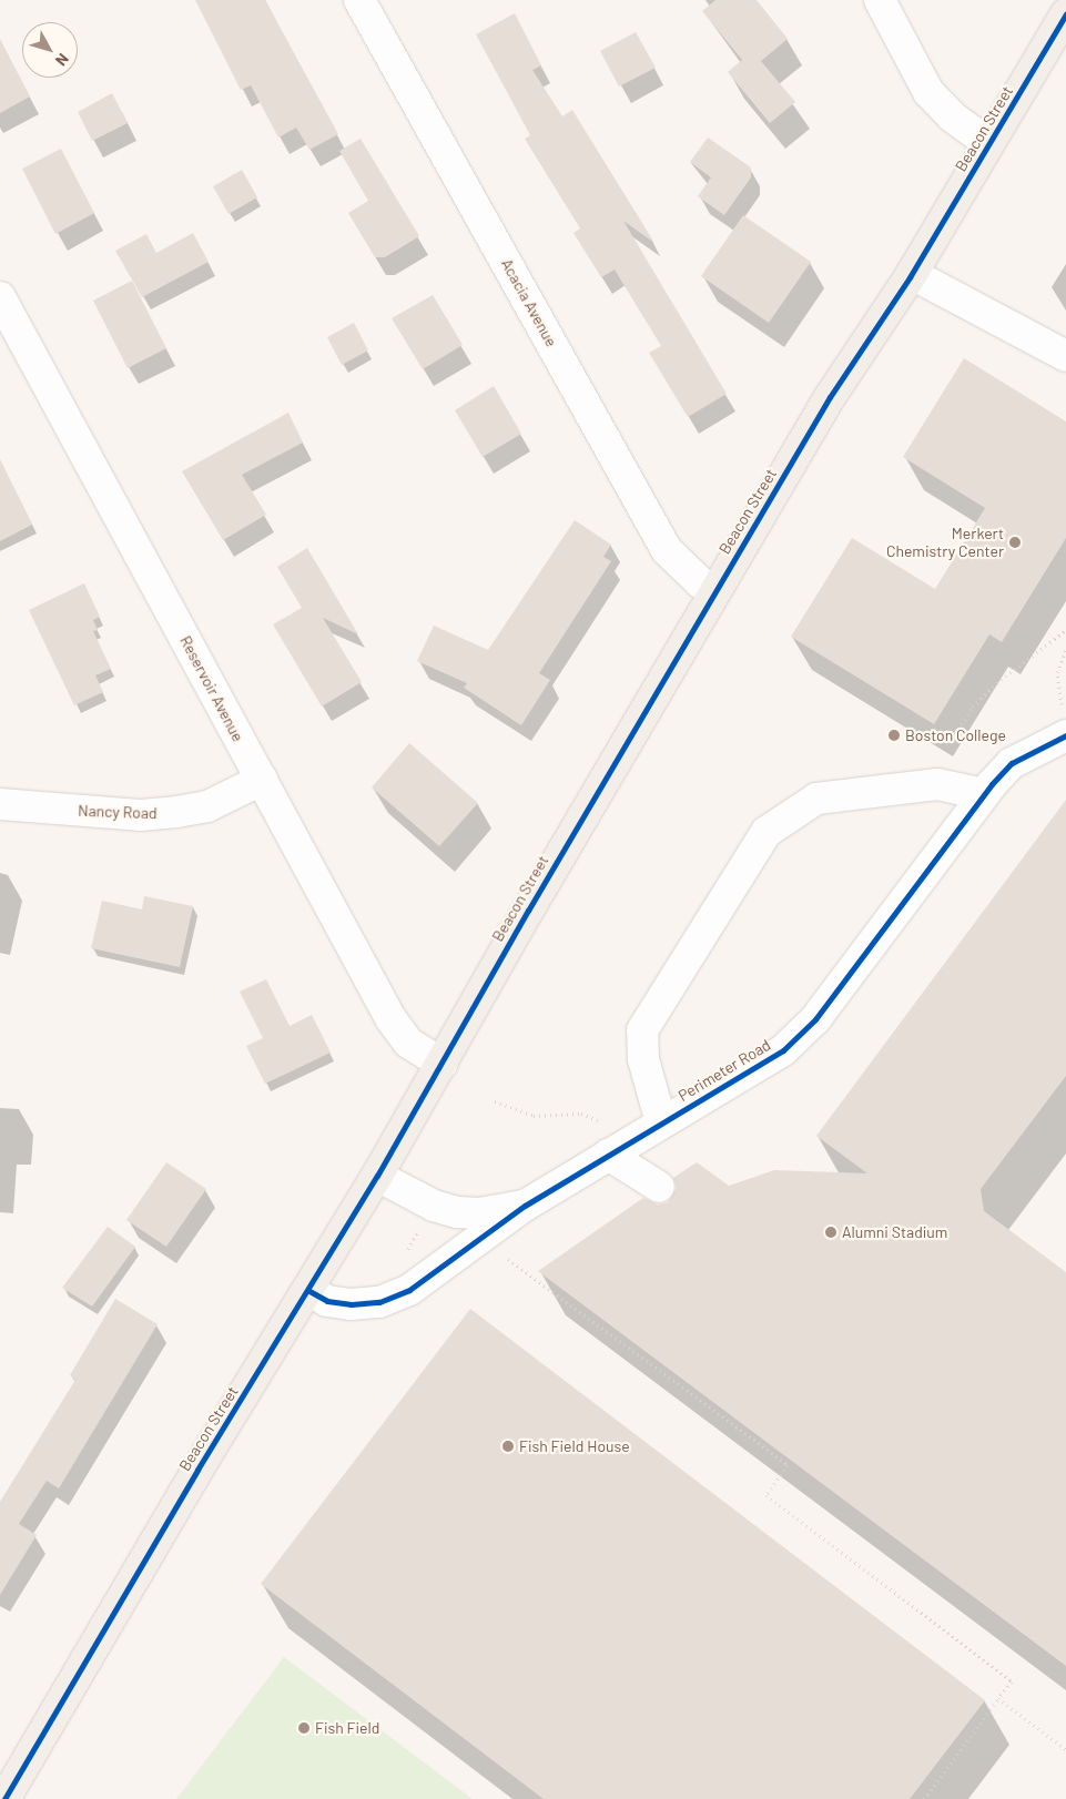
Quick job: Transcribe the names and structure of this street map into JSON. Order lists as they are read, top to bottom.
{
  "streets": {
    "main road": ["Beacon Street"],
    "street": [
      "Acacia Avenue",
      "Reservoir Avenue",
      "Nancy Road",
      "Perimeter Road"
    ]
  },
  "crossings": [
    ["Beacon Street", "Acacia Avenue"],
    ["Beacon Street", "Reservoir Avenue"],
    ["Beacon Street", "Perimeter Road"],
    ["Reservoir Avenue", "Nancy Road"]
  ],
  "places": [
    "Merkert Chemistry Center",
    "Boston College",
    "Alumni Stadium",
    "Fish Field House",
    "Fish Field"
  ],
  "north": "bottom right"
}
